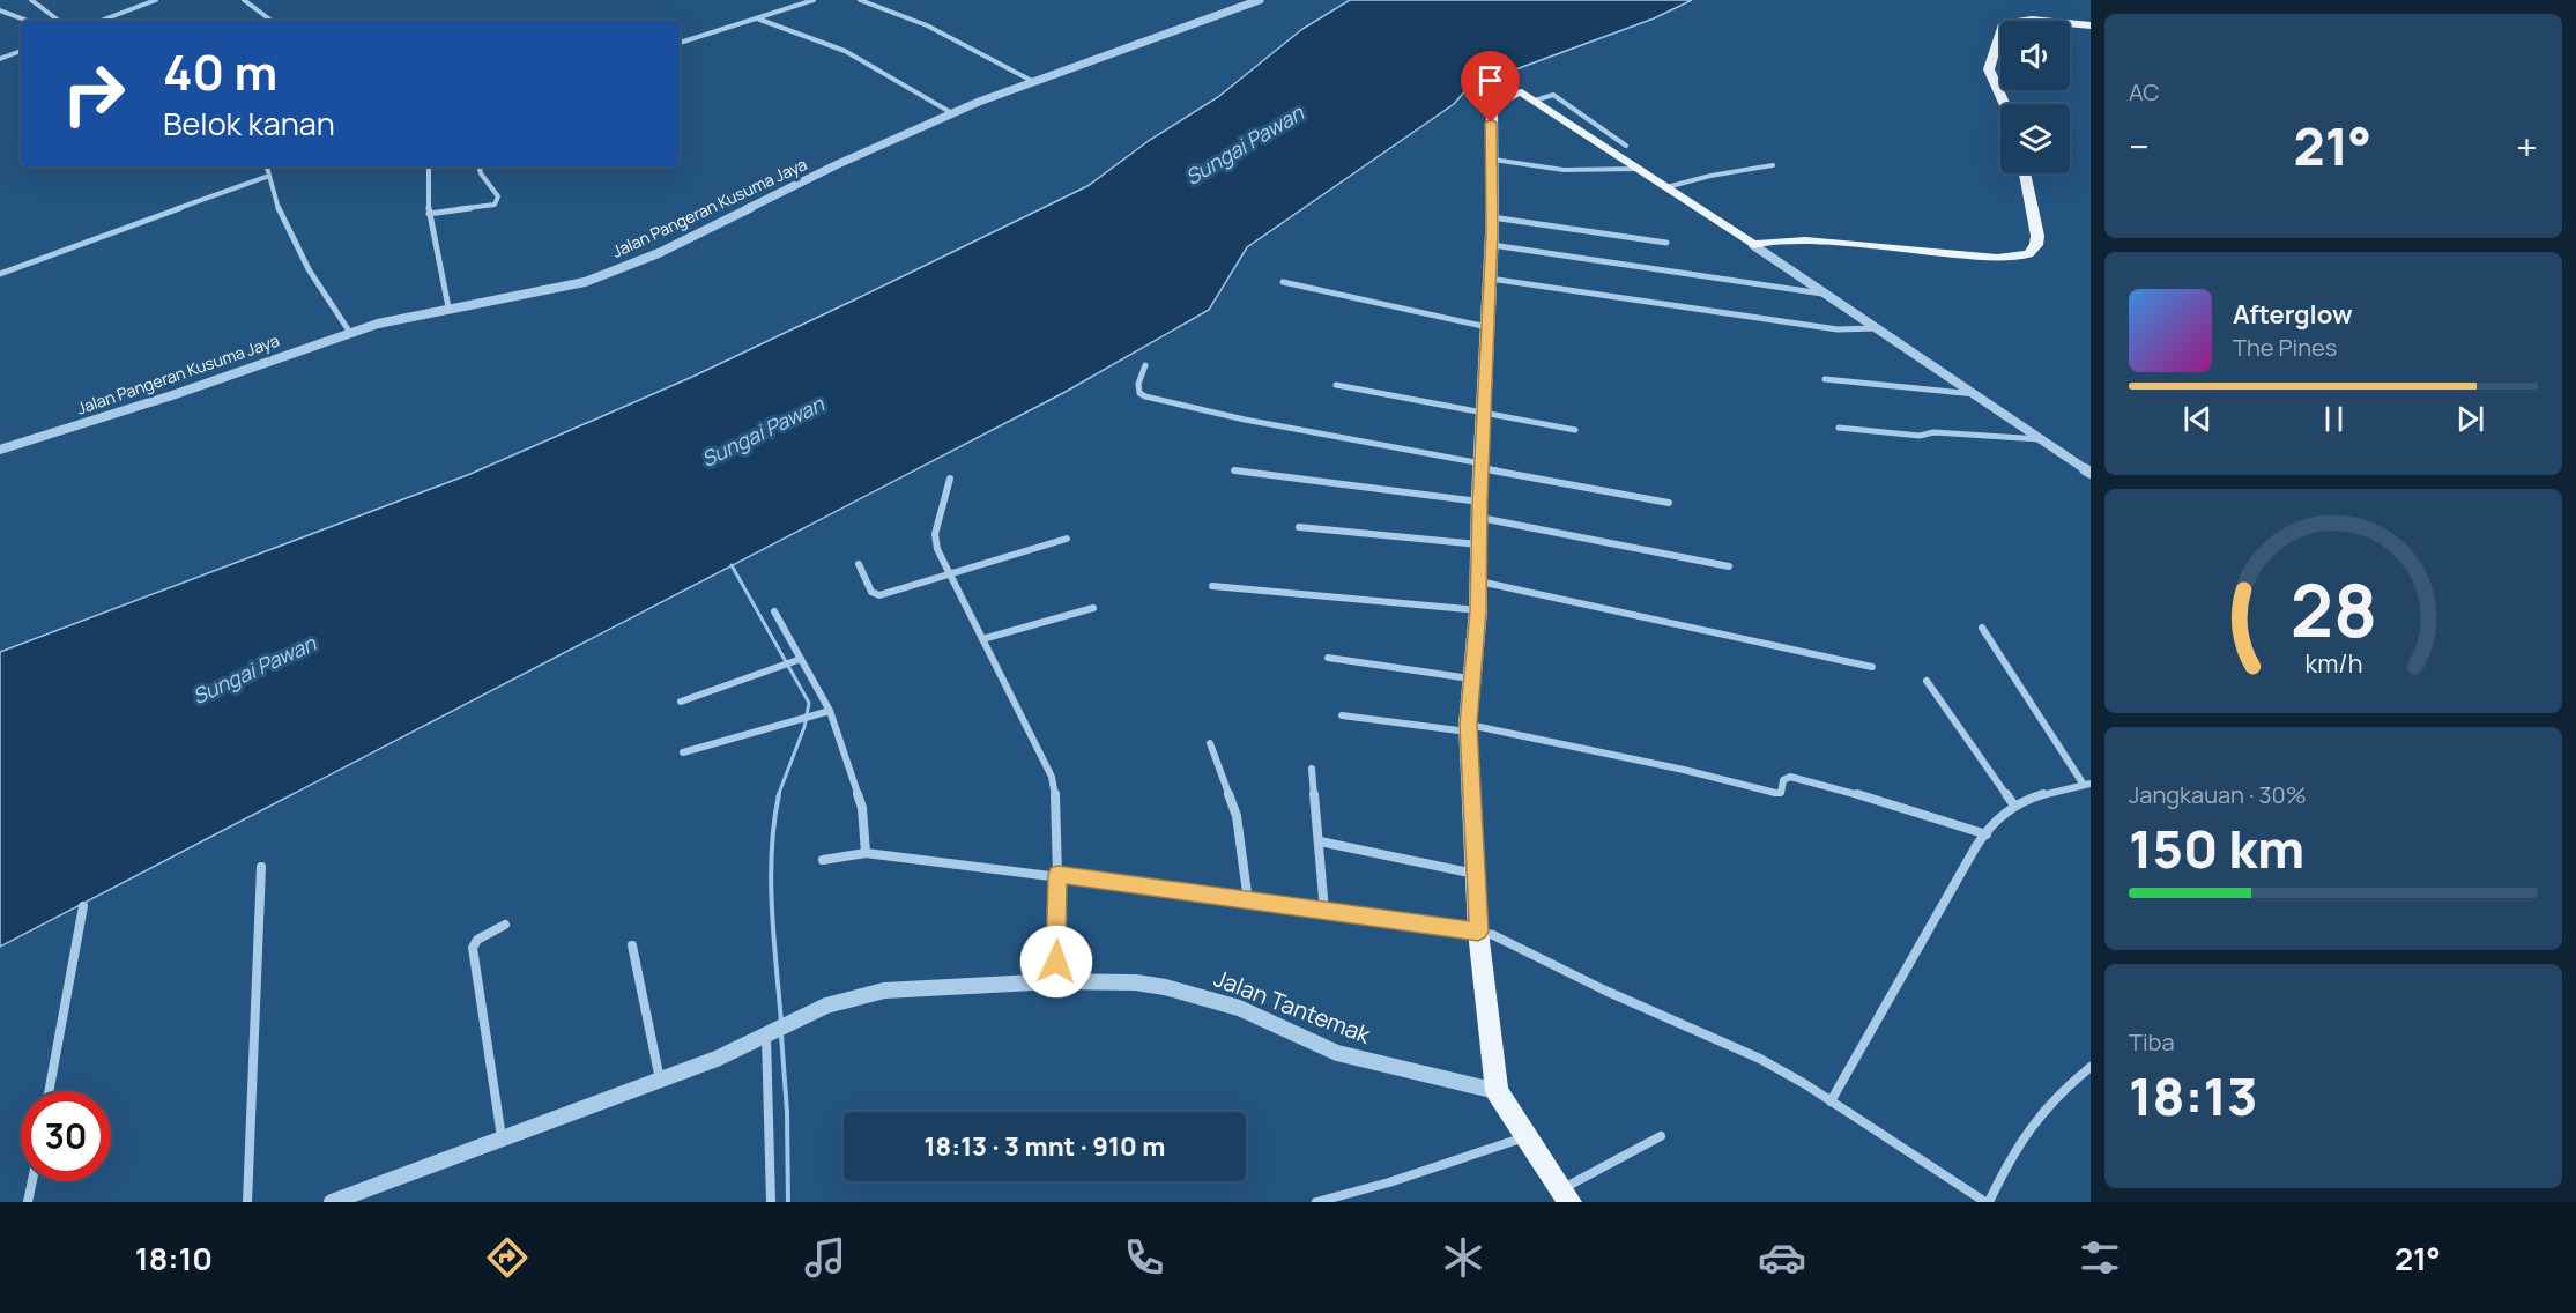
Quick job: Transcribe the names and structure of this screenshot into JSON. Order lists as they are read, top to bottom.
{
  "streets": {
    "street": ["Jalan Pangeran Kusuma Jaya", "Jalan Tantemak"]
  },
  "water": ["Sungai Pawan"],
  "page": {
    "tile": [
      "AC",
      ["Jangkauan · 30%", "150 km"],
      ["Tiba", "18:13"]
    ],
    "turn": ["40 m", "Belok kanan"],
    "heat": ["−", "21°", "+"],
    "song": ["Afterglow", "The Pines"],
    "limit": "30",
    "trip": "18:13 · 3 mnt · 910 m",
    "tabs": ["18:10", "21°"],
    "gauge": ["28", "km/h"]
  }
}
